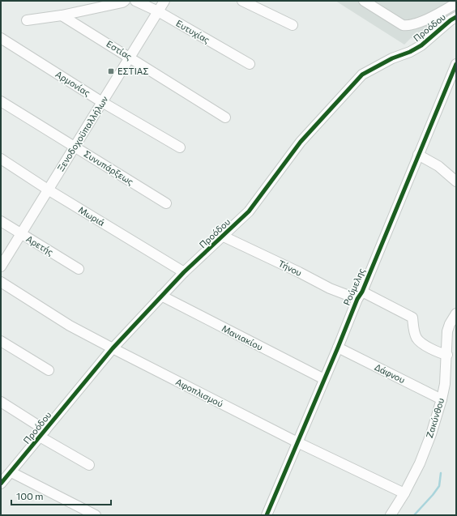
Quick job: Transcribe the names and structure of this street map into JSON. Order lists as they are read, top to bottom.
{
  "streets": {
    "street": [
      "Προόδου",
      "Ευτυχίας",
      "Εστίας",
      "Αρμονίας",
      "Ξενοδοχοϋπαλλήλων",
      "Συνυπάρξεως",
      "Μωριά",
      "Αρετής",
      "Τήνου",
      "Ρούμελης",
      "Μανιακίου",
      "Δάφνου",
      "Αφοπλισμού",
      "Ζακύνθου"
    ]
  },
  "crossings": [
    ["Προόδου", "Μωριά"],
    ["Προόδου", "Τήνου"],
    ["Προόδου", "Μανιακίου"],
    ["Προόδου", "Αφοπλισμού"],
    ["Ευτυχίας", "Ξενοδοχοϋπαλλήλων"],
    ["Εστίας", "Ξενοδοχοϋπαλλήλων"],
    ["Αρμονίας", "Ξενοδοχοϋπαλλήλων"],
    ["Ξενοδοχοϋπαλλήλων", "Συνυπάρξεως"],
    ["Ξενοδοχοϋπαλλήλων", "Μωριά"],
    ["Ξενοδοχοϋπαλλήλων", "Αρετής"],
    ["Τήνου", "Ρούμελης"],
    ["Τήνου", "Ζακύνθου"],
    ["Ρούμελης", "Μανιακίου"],
    ["Ρούμελης", "Δάφνου"],
    ["Ρούμελης", "Αφοπλισμού"],
    ["Δάφνου", "Ζακύνθου"],
    ["Αφοπλισμού", "Ζακύνθου"]
  ],
  "places": {
    "transit": ["ΕΣΤΙΑΣ"]
  },
  "scale_bar": "100 m"
}
